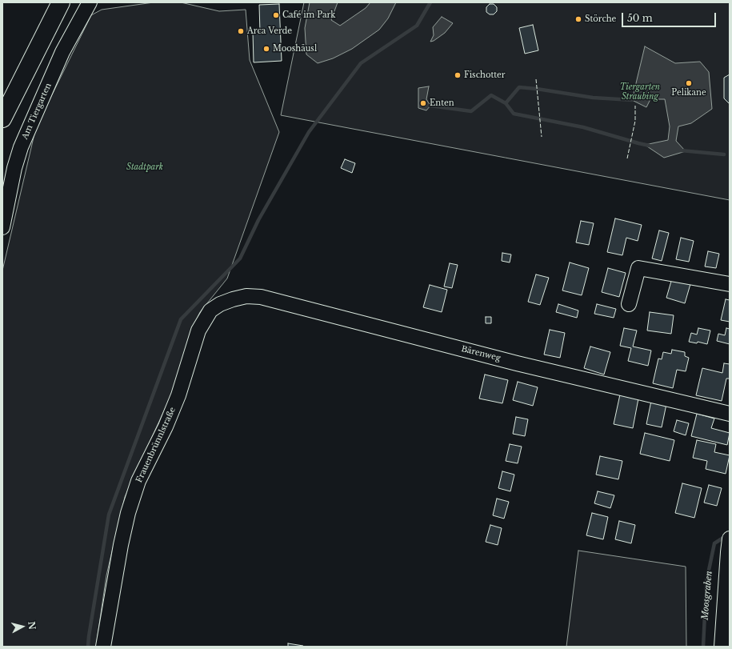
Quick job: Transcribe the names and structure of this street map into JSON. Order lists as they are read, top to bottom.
{
  "streets": {
    "street": ["Am Tiergarten", "Bärenweg", "Frauenbrünnlstraße"]
  },
  "crossings": [
    ["Bärenweg", "Frauenbrünnlstraße"]
  ],
  "water": ["Moosgraben"],
  "parks": ["Tiergarten Straubing", "Stadtpark"],
  "places": [
    "Café im Park",
    "Störche",
    "Arca Verde",
    "Mooshäusl",
    "Fischotter",
    "Pelikane",
    "Enten"
  ],
  "scale_bar": "50 m",
  "north": "right"
}
